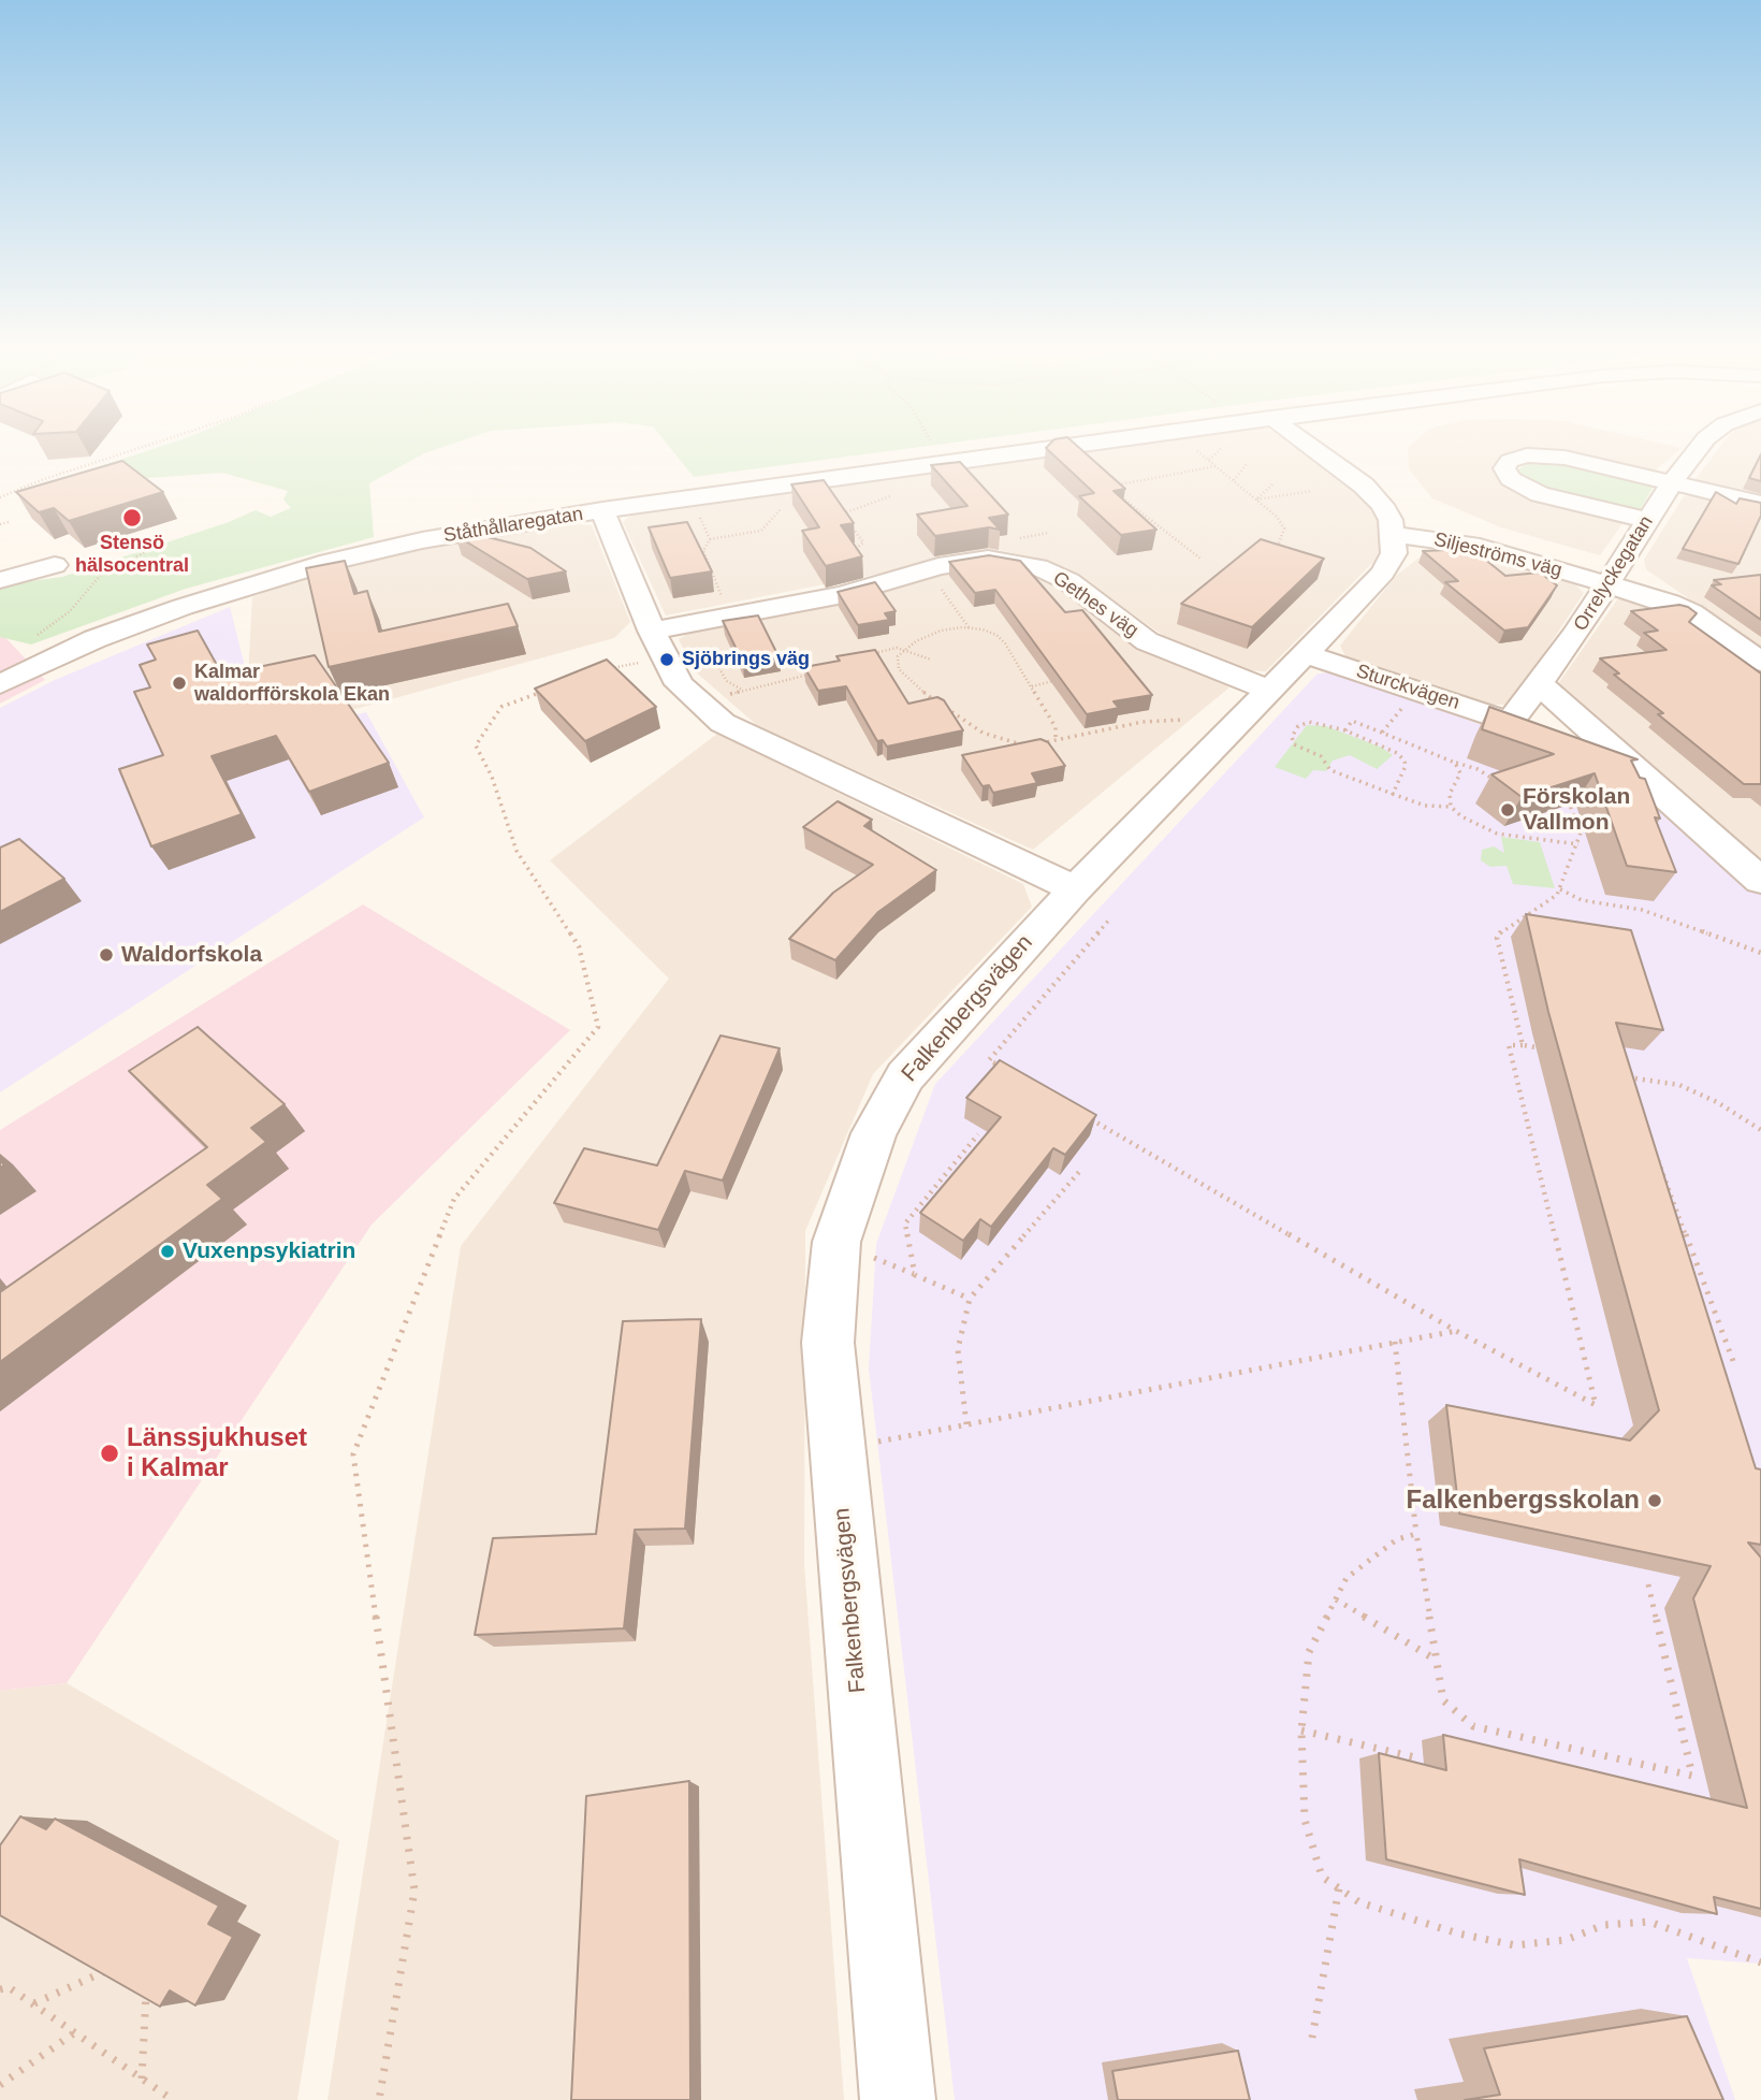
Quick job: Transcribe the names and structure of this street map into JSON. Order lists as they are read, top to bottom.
{
  "streets": {
    "street": [
      "Ståthållaregatan",
      "Siljeströms väg",
      "Orrelyckegatan",
      "Gethes väg",
      "Sturckvägen",
      "Falkenbergsvägen"
    ]
  },
  "crossings": [
    ["Siljeströms väg", "Orrelyckegatan"],
    ["Siljeströms väg", "Falkenbergsvägen"],
    ["Orrelyckegatan", "Sturckvägen"],
    ["Gethes väg", "Falkenbergsvägen"],
    ["Sturckvägen", "Falkenbergsvägen"]
  ],
  "places": [
    "Stensö hälsocentral",
    "Sjöbrings väg",
    "Kalmar waldorfförskola Ekan",
    "Förskolan Vallmon",
    "Waldorfskola",
    "Vuxenpsykiatrin",
    "Länssjukhuset i Kalmar",
    "Falkenbergsskolan"
  ]
}
